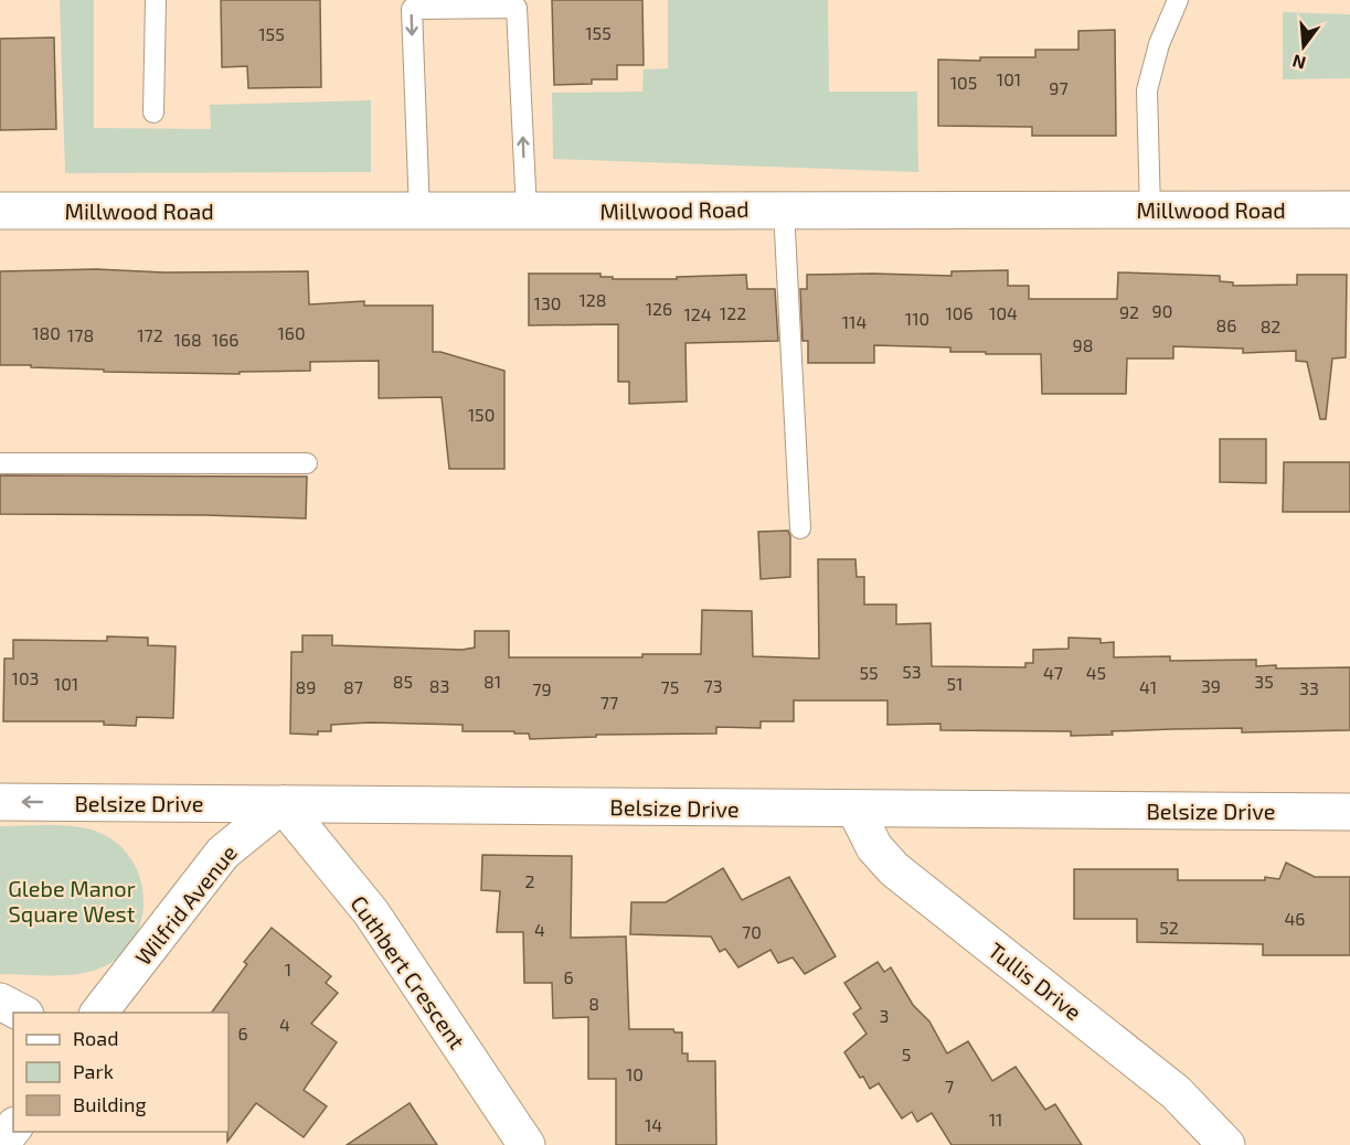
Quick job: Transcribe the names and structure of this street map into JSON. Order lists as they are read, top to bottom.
{
  "streets": {
    "street": [
      "Millwood Road",
      "Belsize Drive",
      "Wilfrid Avenue",
      "Cuthbert Crescent",
      "Tullis Drive"
    ]
  },
  "crossings": [
    ["Belsize Drive", "Wilfrid Avenue"],
    ["Belsize Drive", "Cuthbert Crescent"],
    ["Belsize Drive", "Tullis Drive"],
    ["Wilfrid Avenue", "Cuthbert Crescent"]
  ],
  "parks": ["Glebe Manor Square West"],
  "house_numbers": [
    "155",
    "155",
    "101",
    "105",
    "97",
    "128",
    "130",
    "126",
    "90",
    "92",
    "122",
    "106",
    "104",
    "124",
    "110",
    "114",
    "86",
    "82",
    "180",
    "160",
    "178",
    "172",
    "168",
    "166",
    "98",
    "150",
    "53",
    "55",
    "47",
    "45",
    "103",
    "85",
    "81",
    "35",
    "101",
    "51",
    "83",
    "73",
    "39",
    "89",
    "87",
    "75",
    "41",
    "33",
    "79",
    "77",
    "2",
    "46",
    "52",
    "4",
    "70",
    "1",
    "6",
    "8",
    "3",
    "4",
    "6",
    "5",
    "10",
    "7",
    "11",
    "14"
  ],
  "legend": ["Road", "Park", "Building"],
  "north": "bottom"
}
